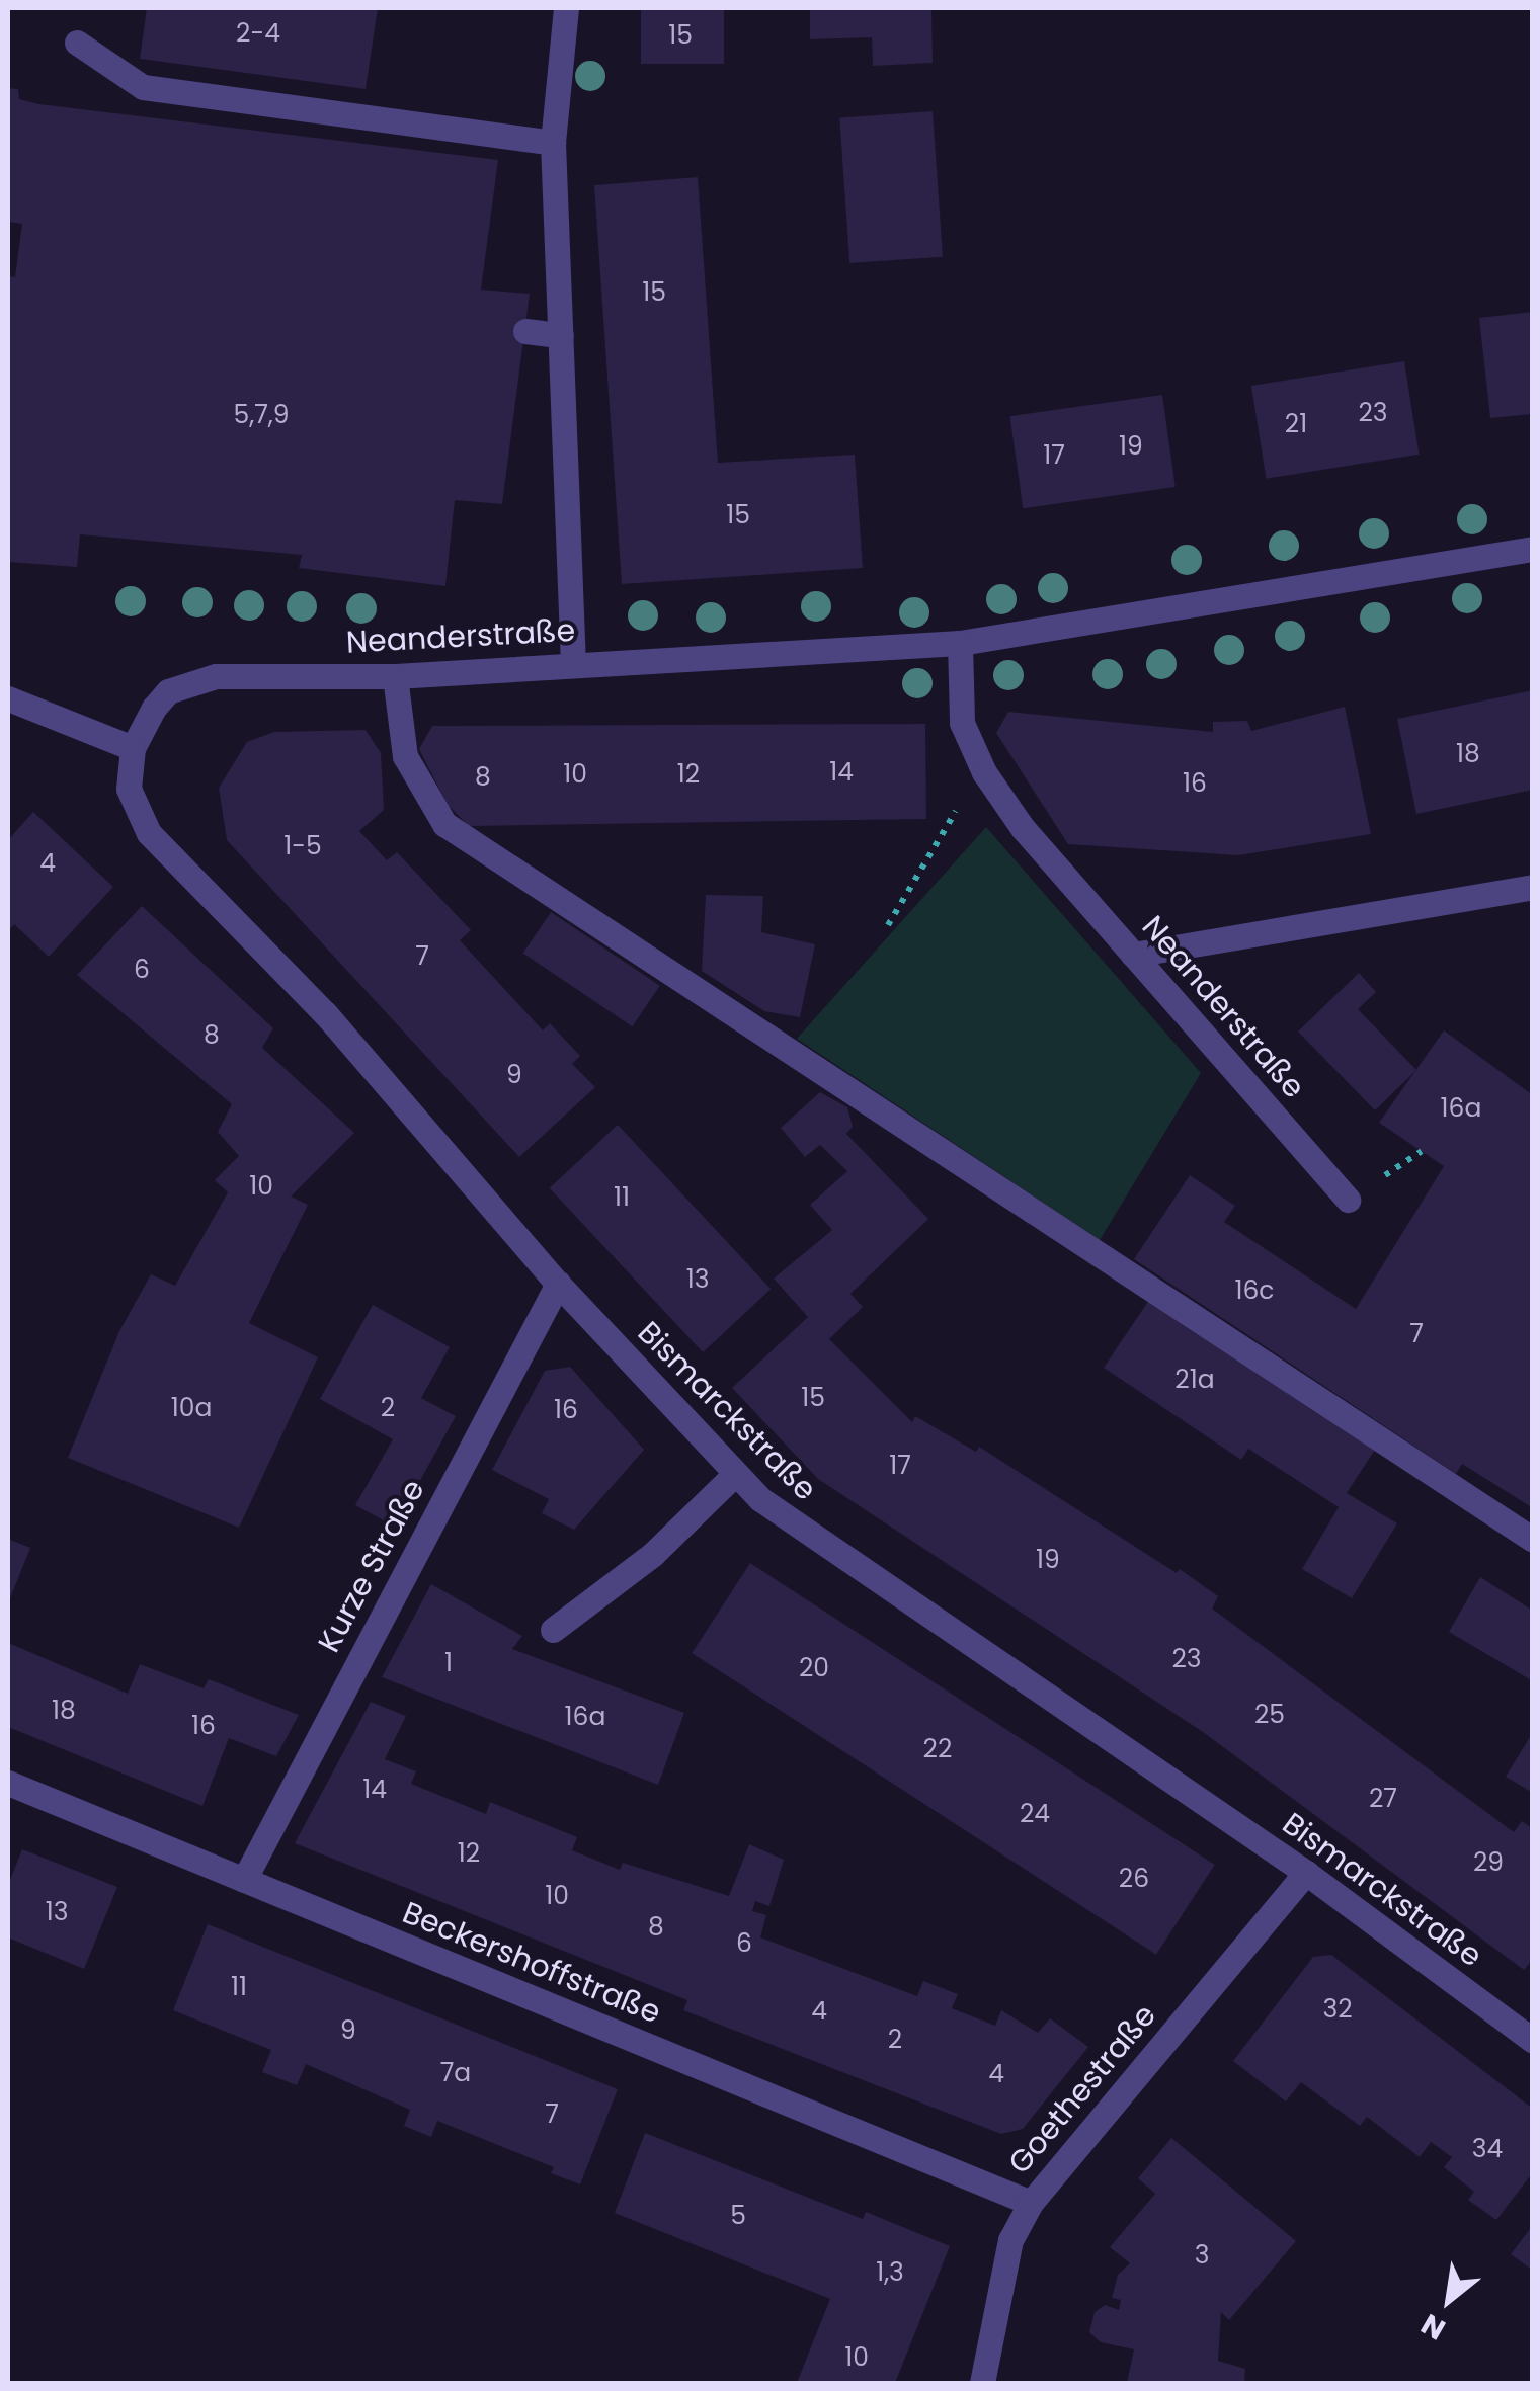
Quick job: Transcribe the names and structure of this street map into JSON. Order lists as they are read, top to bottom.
{
  "streets": {
    "street": [
      "Neanderstraße",
      "Bismarckstraße",
      "Kurze Straße",
      "Beckershoffstraße",
      "Goethestraße"
    ]
  },
  "crossings": [
    ["Neanderstraße", "Bismarckstraße"],
    ["Bismarckstraße", "Kurze Straße"],
    ["Bismarckstraße", "Goethestraße"],
    ["Kurze Straße", "Beckershoffstraße"],
    ["Beckershoffstraße", "Goethestraße"]
  ],
  "house_numbers": [
    "2-4",
    "15",
    "15",
    "23",
    "5,7,9",
    "21",
    "19",
    "17",
    "15",
    "18",
    "14",
    "10",
    "12",
    "8",
    "16",
    "1-5",
    "4",
    "7",
    "6",
    "8",
    "9",
    "16a",
    "10",
    "11",
    "13",
    "16c",
    "7",
    "21a",
    "15",
    "10a",
    "2",
    "16",
    "17",
    "19",
    "23",
    "1",
    "20",
    "18",
    "25",
    "16a",
    "16",
    "22",
    "14",
    "27",
    "24",
    "12",
    "29",
    "26",
    "10",
    "13",
    "8",
    "6",
    "11",
    "32",
    "4",
    "9",
    "2",
    "7a",
    "4",
    "7",
    "34",
    "5",
    "3",
    "1,3",
    "10"
  ],
  "north": "bottom left"
}
